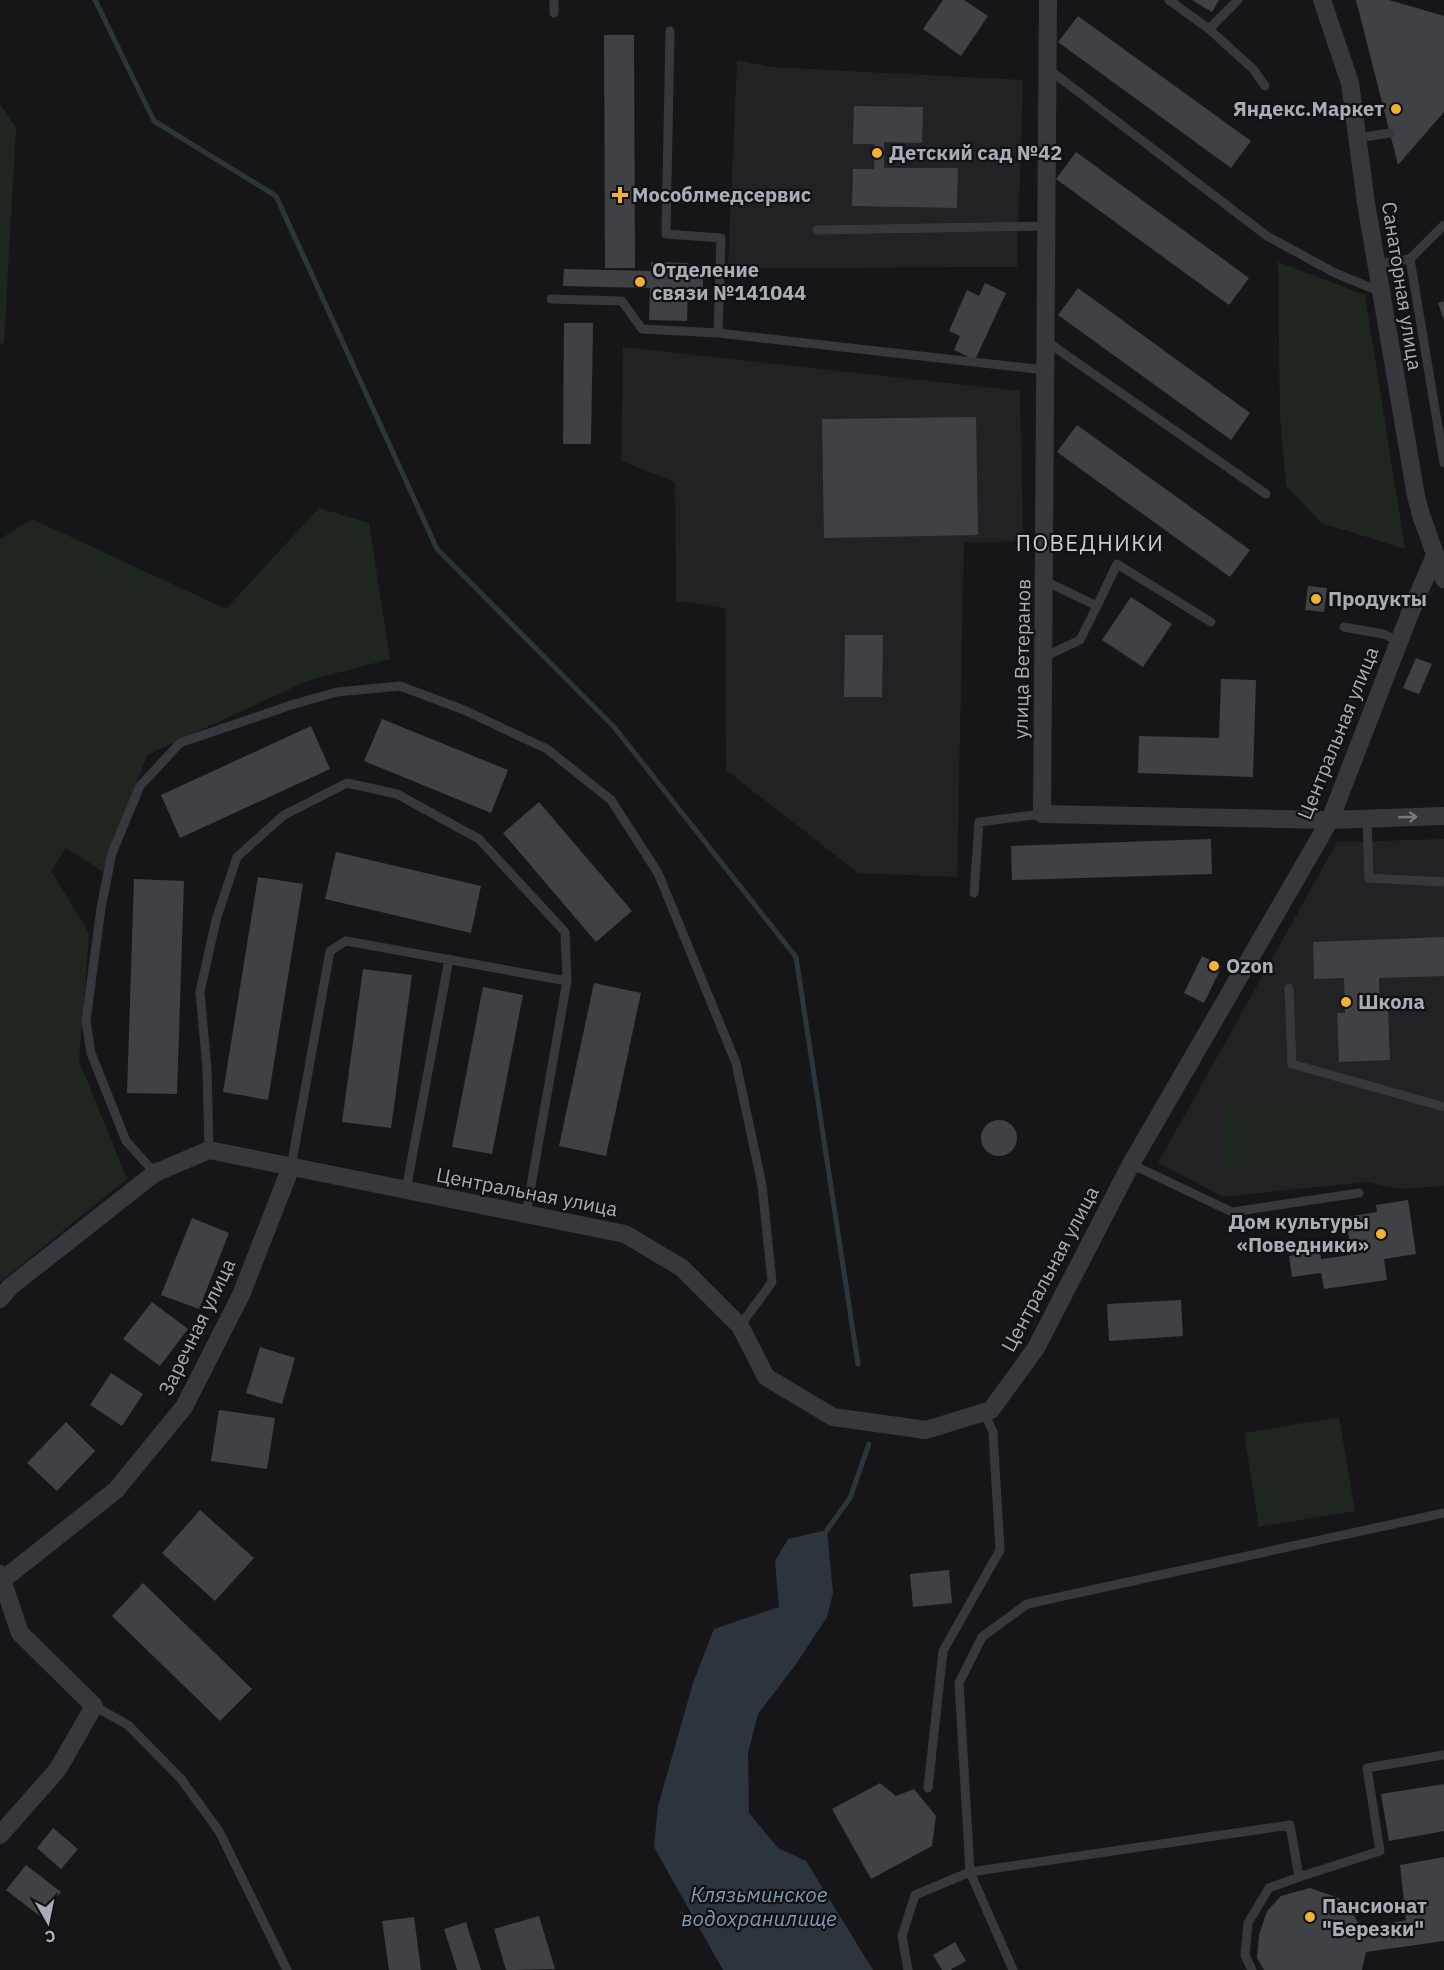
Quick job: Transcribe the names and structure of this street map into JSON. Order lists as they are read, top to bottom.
{
  "streets": {
    "street": [
      "Санаторная улица",
      "улица Ветеранов",
      "Центральная улица",
      "Заречная улица"
    ]
  },
  "crossings": [
    ["Санаторная улица", "Центральная улица"],
    ["Центральная улица", "Заречная улица"]
  ],
  "districts": ["ПОВЕДНИКИ"],
  "water": ["Клязьминское водохранилище"],
  "places": {
    "other": [
      "Яндекс.Маркет",
      "Детский сад №42",
      "Отделение связи №141044",
      "Продукты",
      "Ozon",
      "Школа",
      "Дом культуры «Поведники»",
      "Пансионат \"Березки\""
    ],
    "health": ["Мособлмедсервис"]
  },
  "north": "bottom"
}
